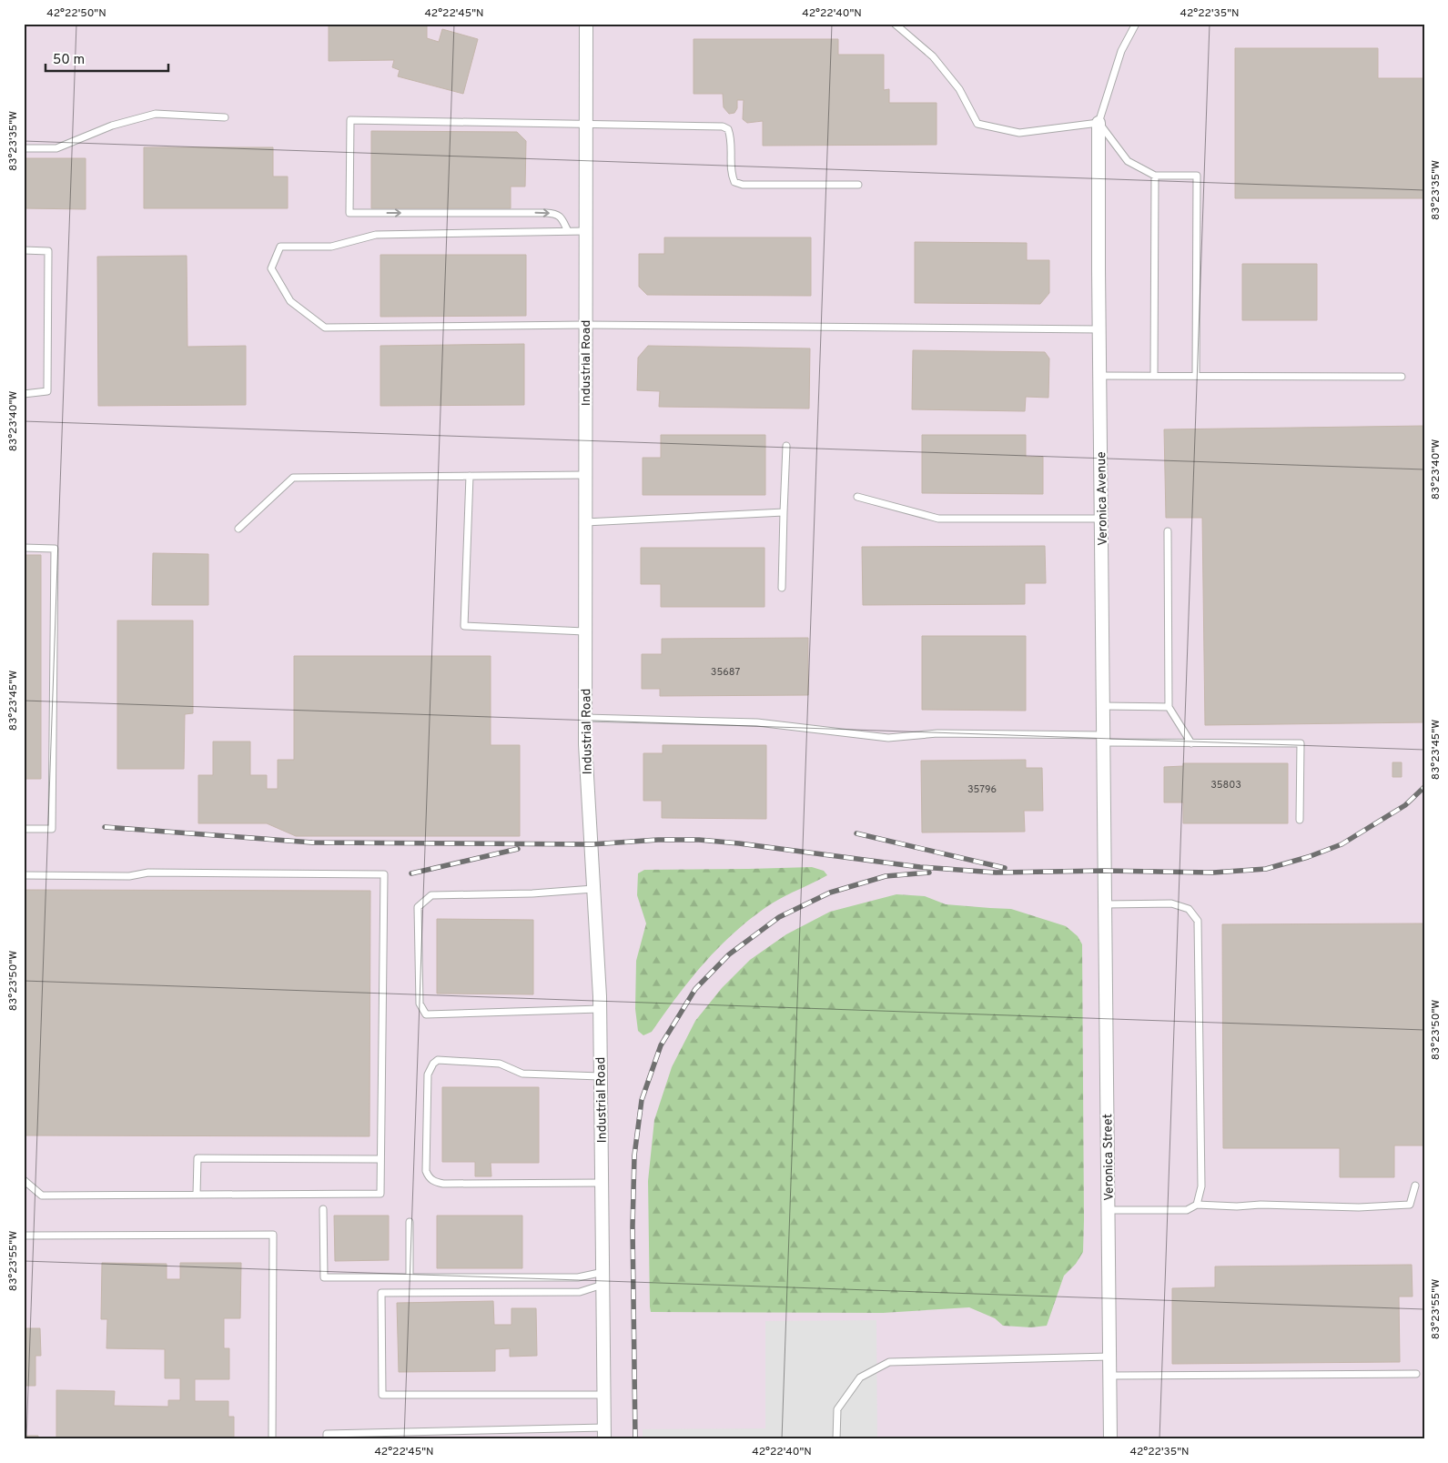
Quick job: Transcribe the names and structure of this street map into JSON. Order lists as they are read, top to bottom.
{
  "streets": {
    "street": ["Industrial Road", "Veronica Avenue", "Veronica Street"]
  },
  "crossings": [
    ["Veronica Avenue", "Veronica Street"]
  ],
  "house_numbers": ["35687", "35803", "35796"],
  "scale_bar": "50 m",
  "coordinates": [
    "42°22'50\"N",
    "42°22'45\"N",
    "42°22'40\"N",
    "42°22'35\"N",
    "83°23'35\"W",
    "83°23'40\"W",
    "83°23'45\"W",
    "83°23'50\"W",
    "83°23'55\"W"
  ]
}
